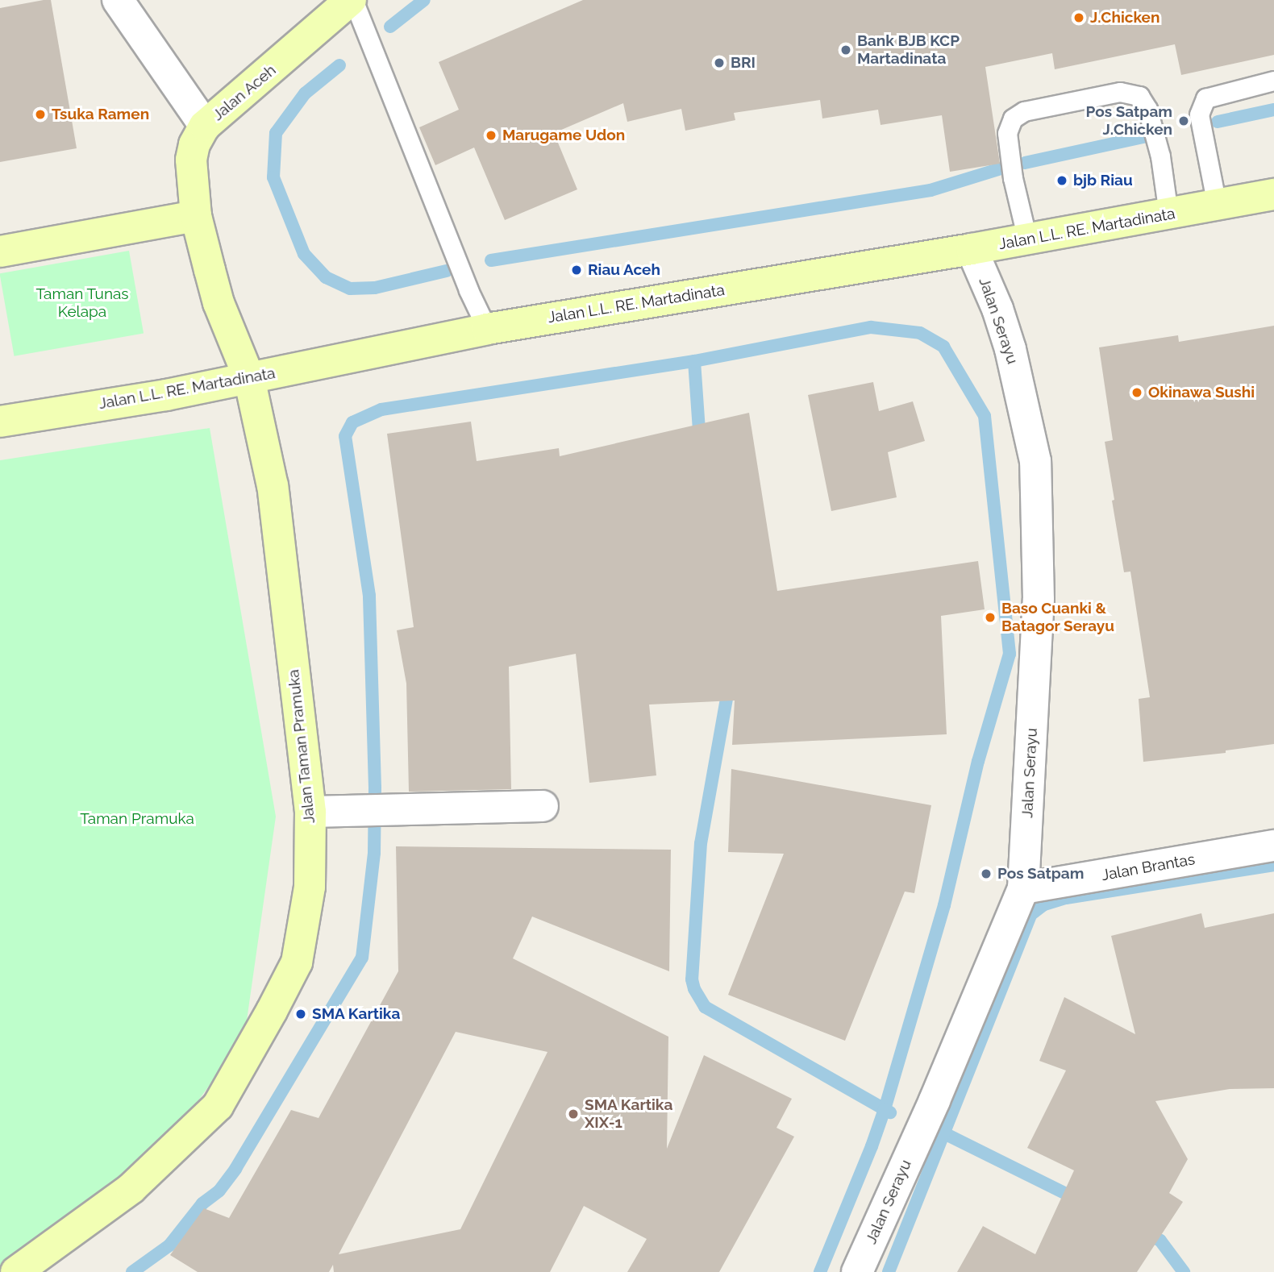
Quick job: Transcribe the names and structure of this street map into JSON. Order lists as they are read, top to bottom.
{
  "streets": {
    "main road": ["Jalan Aceh", "Jalan L.L. RE. Martadinata", "Jalan Taman Pramuka"],
    "street": ["Jalan Serayu", "Jalan Brantas"]
  },
  "crossings": [
    ["Jalan Aceh", "Jalan L.L. RE. Martadinata"],
    ["Jalan Aceh", "Jalan Taman Pramuka"],
    ["Jalan L.L. RE. Martadinata", "Jalan Serayu"],
    ["Jalan L.L. RE. Martadinata", "Jalan Taman Pramuka"],
    ["Jalan Serayu", "Jalan Brantas"]
  ],
  "parks": ["Taman Tunas Kelapa", "Taman Pramuka"],
  "places": [
    "J.Chicken",
    "Bank BJB KCP Martadinata",
    "BRI",
    "Tsuka Ramen",
    "Pos Satpam J.Chicken",
    "Marugame Udon",
    "bjb Riau",
    "Riau Aceh",
    "Okinawa Sushi",
    "Baso Cuanki & Batagor Serayu",
    "Pos Satpam",
    "SMA Kartika",
    "SMA Kartika XIX-1"
  ]
}
